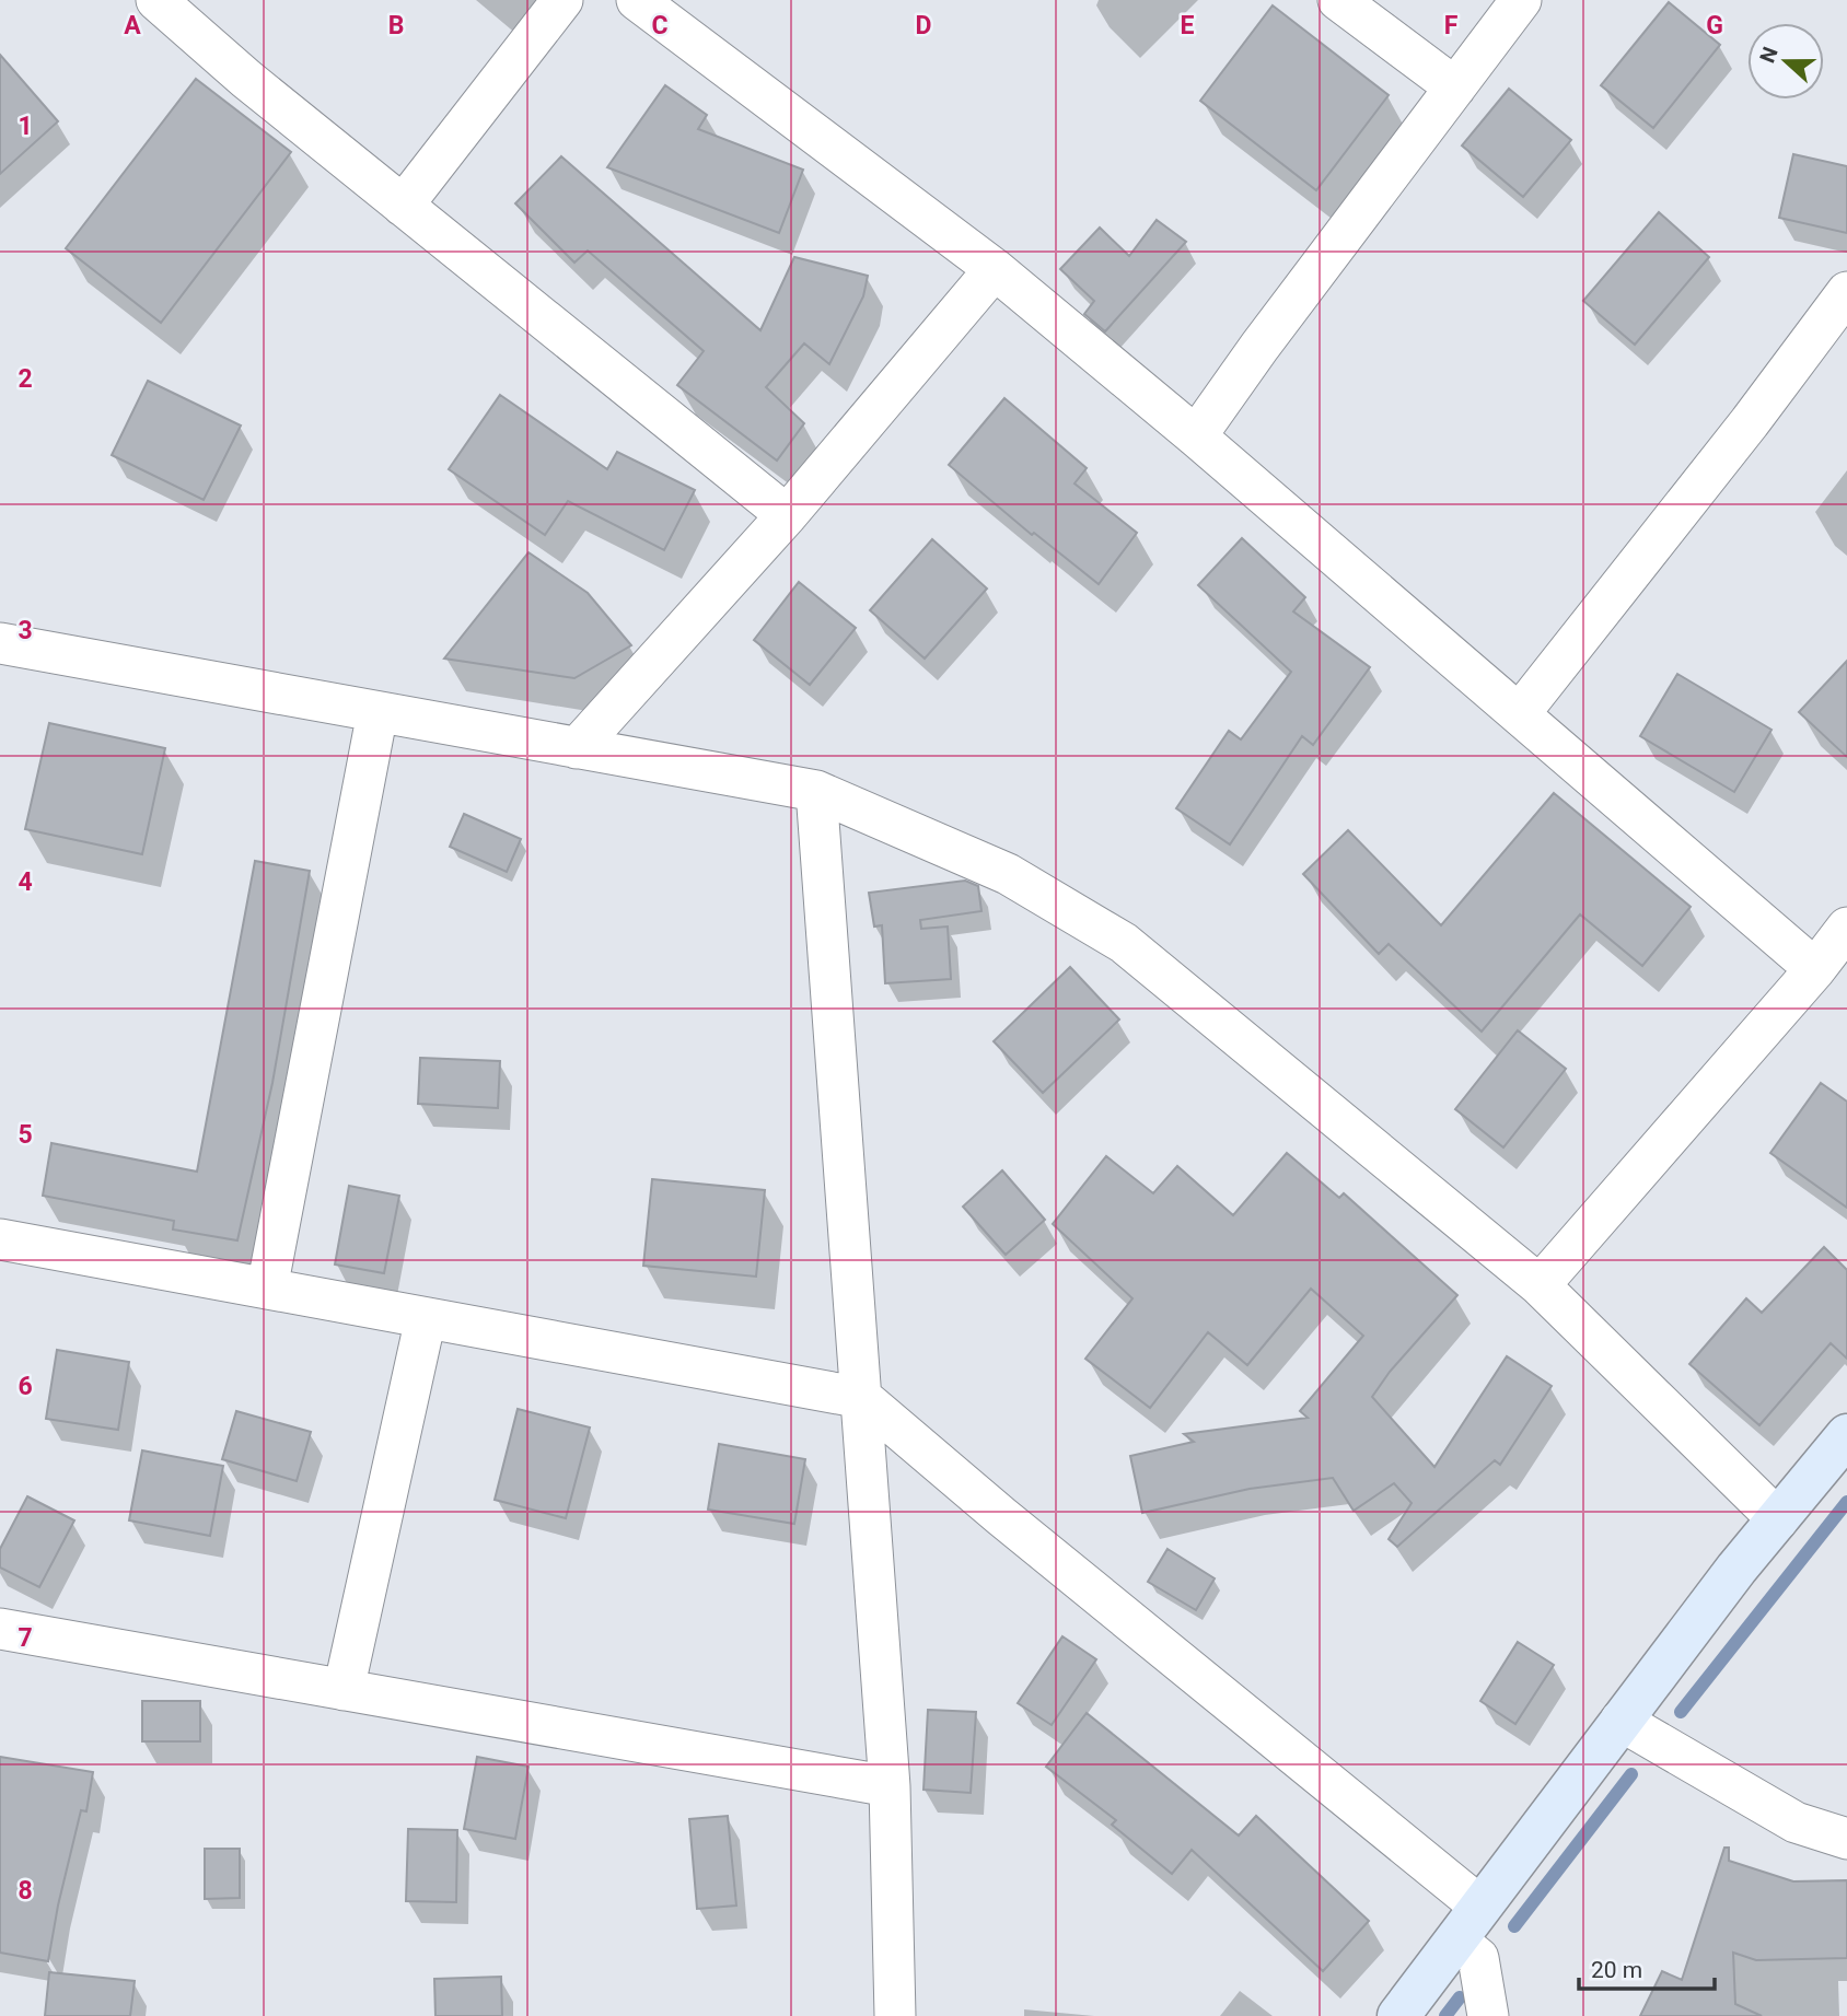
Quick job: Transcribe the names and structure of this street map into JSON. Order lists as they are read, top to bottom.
{
  "scale_bar": "20 m",
  "north": "left",
  "grid": {
    "columns": [
      "A",
      "B",
      "C",
      "D",
      "E",
      "F",
      "G"
    ],
    "rows": [
      "1",
      "2",
      "3",
      "4",
      "5",
      "6",
      "7",
      "8"
    ]
  }
}
